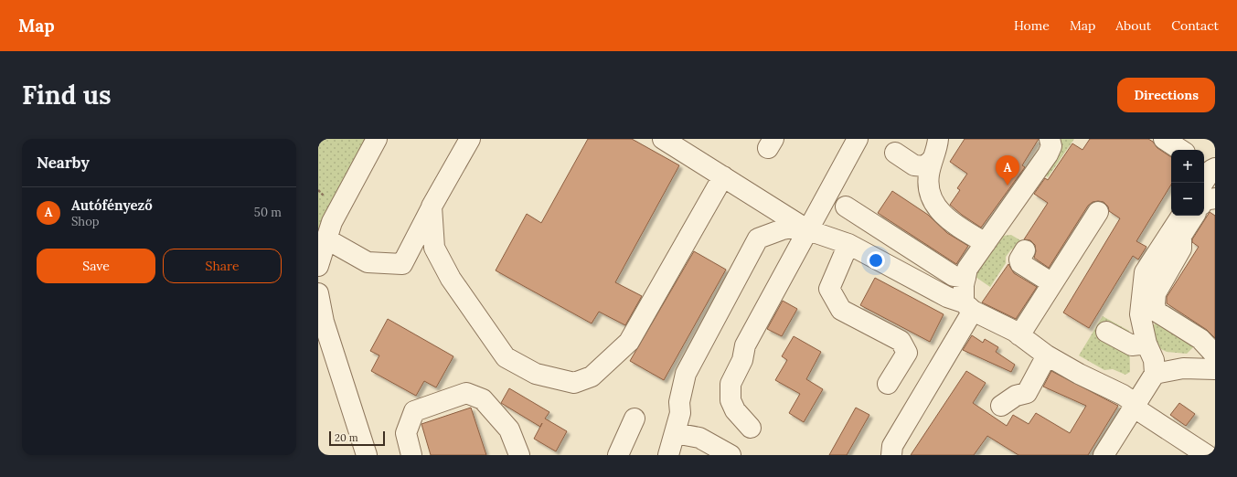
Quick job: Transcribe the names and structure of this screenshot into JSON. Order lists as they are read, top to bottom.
{
  "scale_bar": "20 m",
  "page": {
    "header": "Map",
    "nav": [
      "Home",
      "Map",
      "About",
      "Contact"
    ],
    "buttons": [
      "Directions",
      ["Save", "Share"]
    ],
    "title": "Find us",
    "heading": "Nearby",
    "map_buttons": ["+", "−"],
    "pins": "A",
    "list": [
      {
        "mark": "A",
        "name": "Autófényező",
        "note": "Shop",
        "value": "50 m"
      }
    ],
    "scale": "20 m"
  }
}
